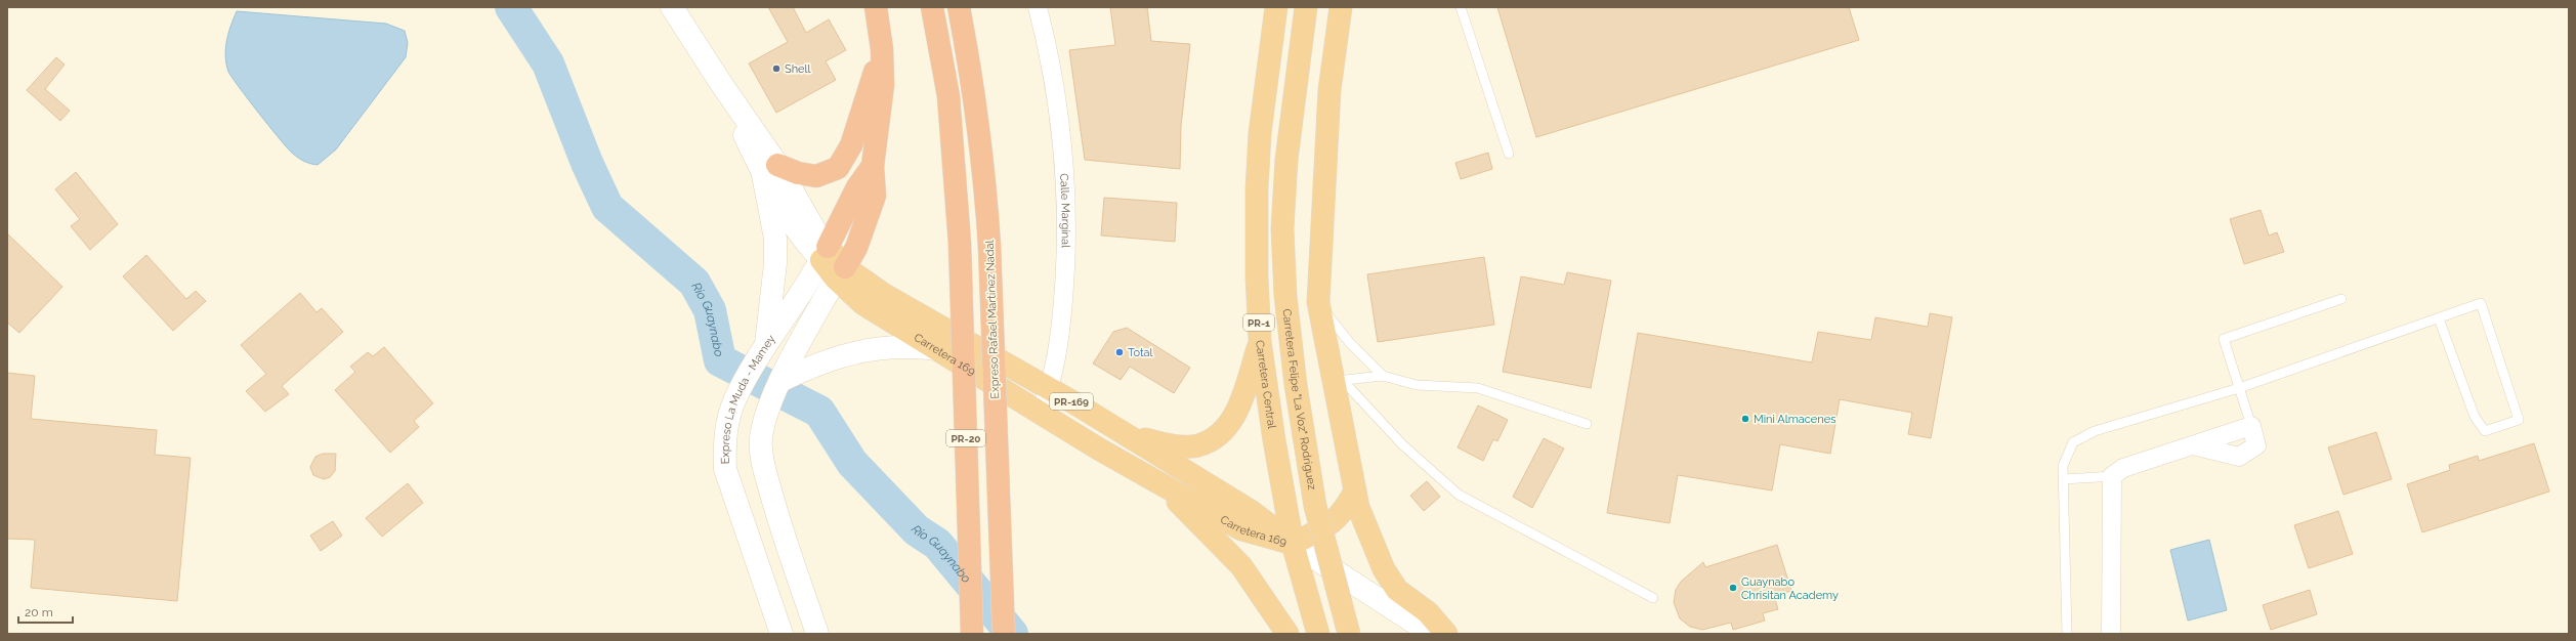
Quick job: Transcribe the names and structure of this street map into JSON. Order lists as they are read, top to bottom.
{
  "streets": {
    "highway": [
      "Expreso Rafael Martínez Nadal",
      "PR-1",
      "Carretera 169",
      "Carretera Central",
      "Carretera Felipe \"La Voz\" Rodríguez",
      "PR-169",
      "PR-20"
    ],
    "main road": ["Expreso La Muda - Mamey"],
    "street": ["Calle Marginal"]
  },
  "crossings": [
    ["Calle Marginal", "Carretera 169"],
    ["Carretera 169", "Carretera Central"],
    ["Carretera 169", "Expreso La Muda - Mamey"]
  ],
  "water": ["Río Guaynabo"],
  "places": [
    "Shell",
    "Total",
    "Mini Almacenes",
    "Guaynabo Chrisitan Academy"
  ],
  "scale_bar": "20 m"
}
